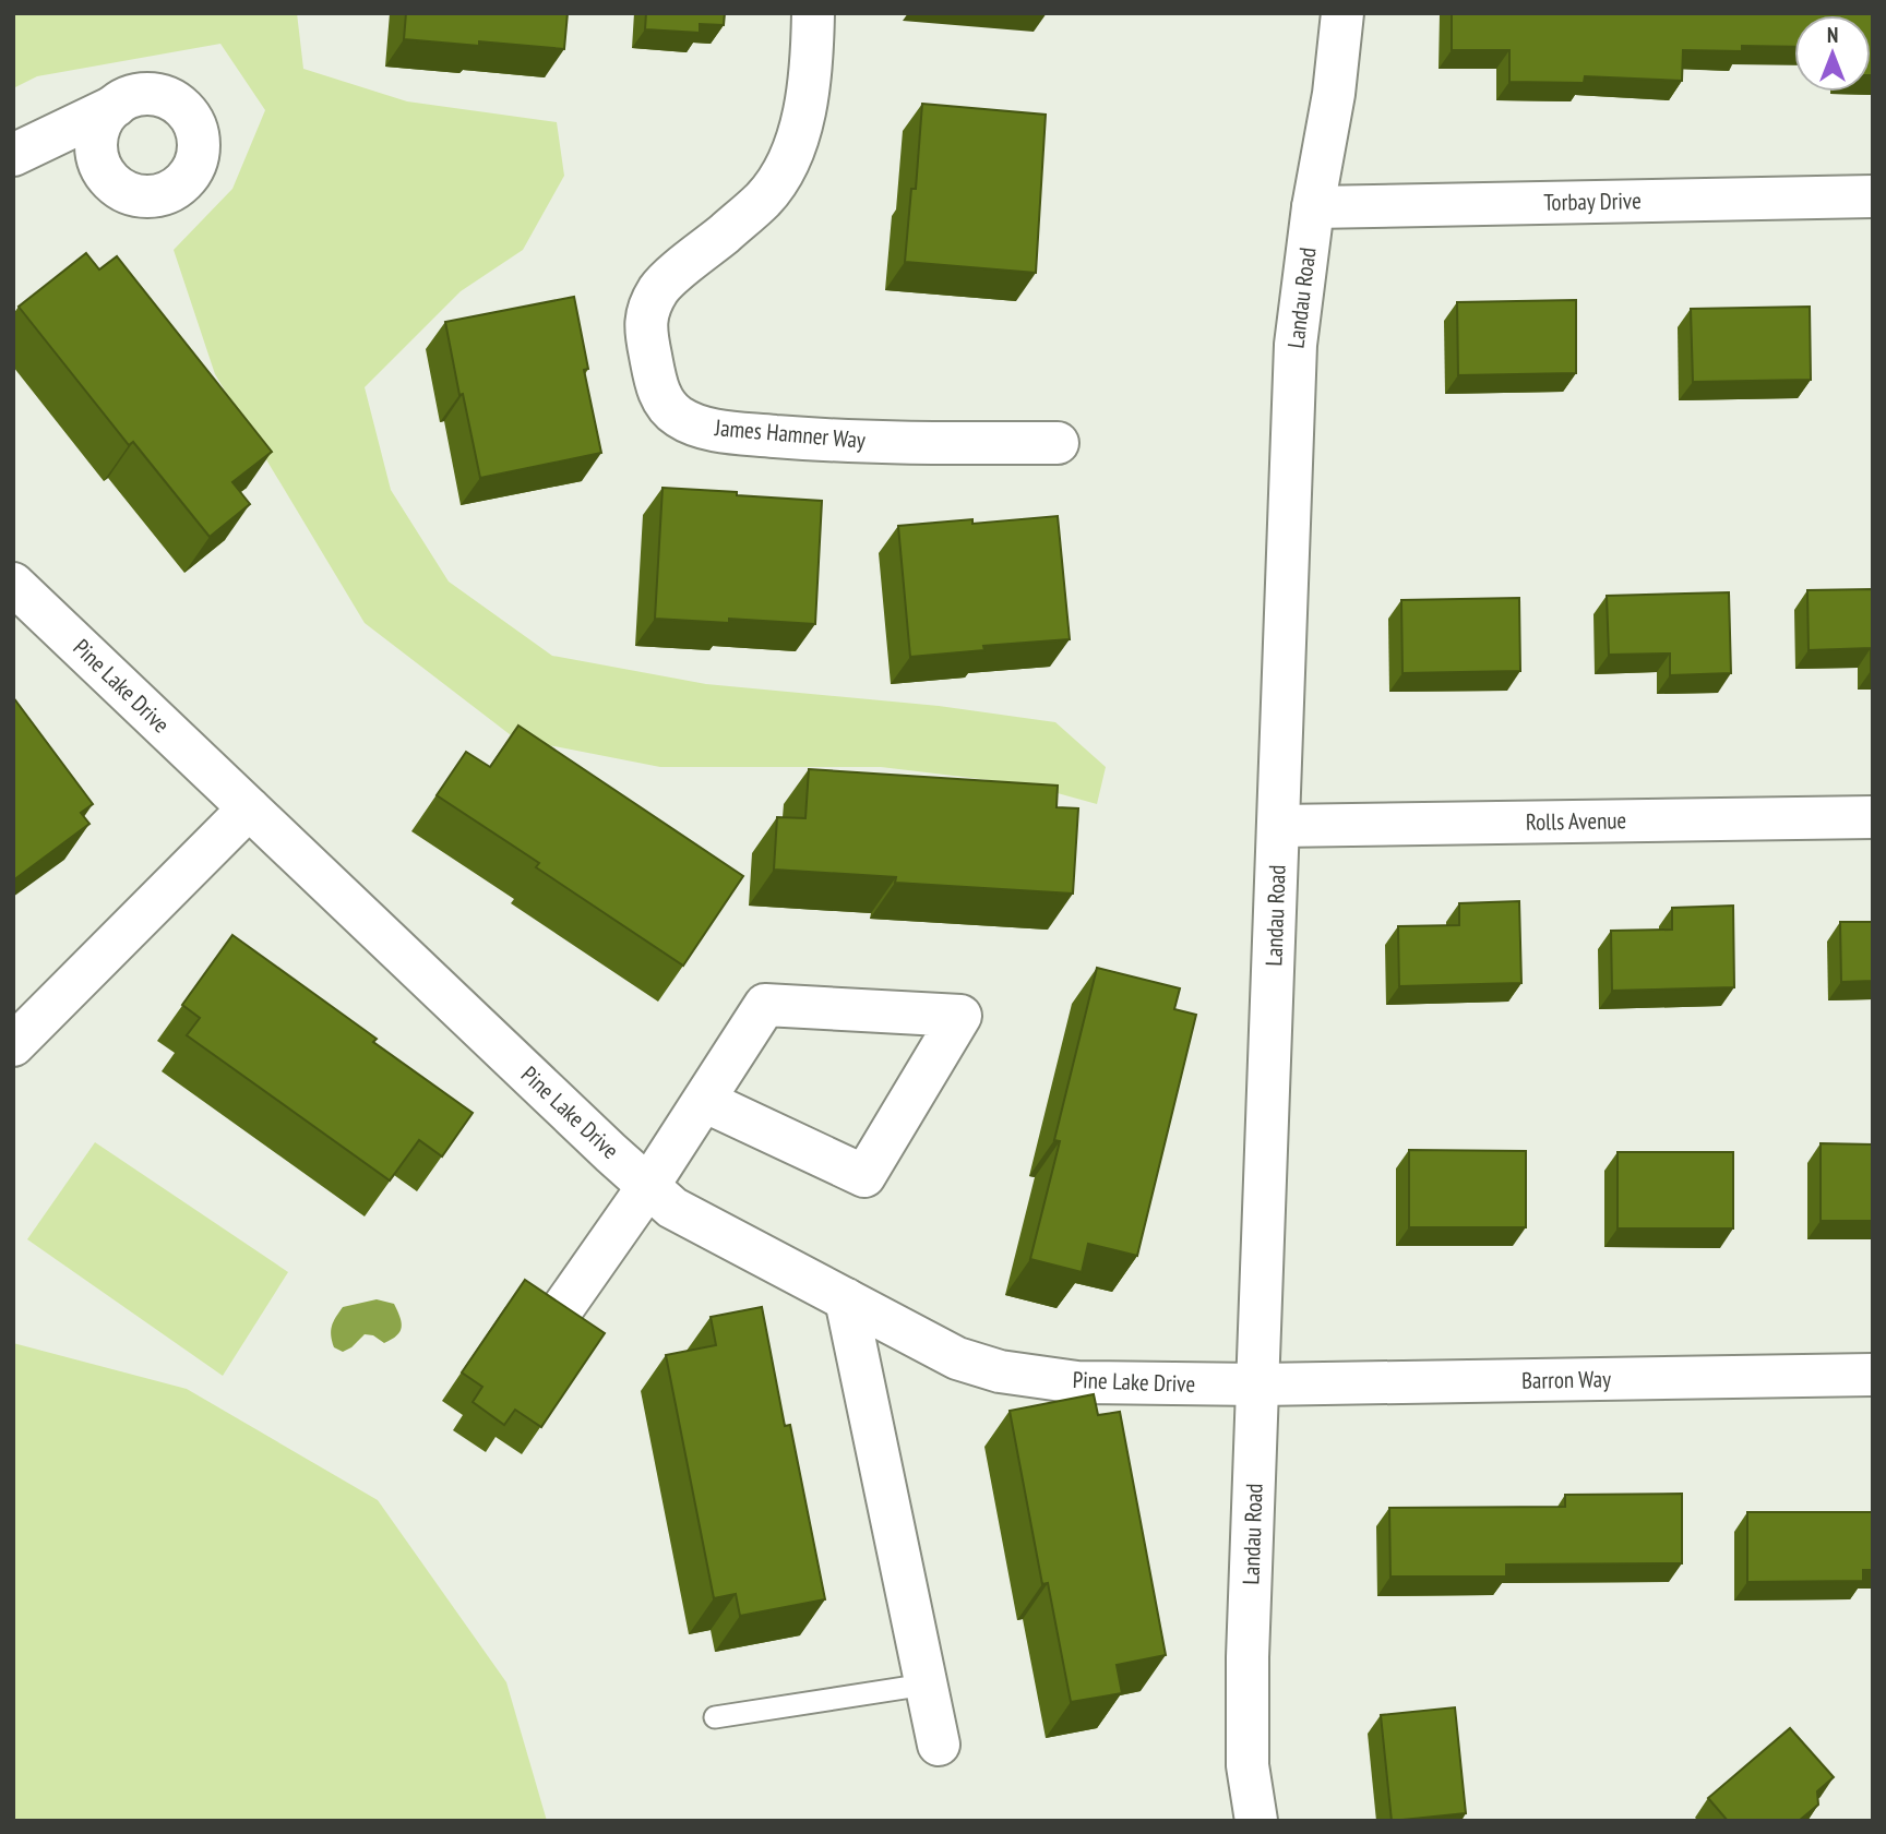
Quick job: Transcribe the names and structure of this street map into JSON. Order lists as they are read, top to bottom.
{
  "streets": {
    "street": [
      "Torbay Drive",
      "Landau Road",
      "James Hamner Way",
      "Pine Lake Drive",
      "Rolls Avenue",
      "Barron Way"
    ]
  },
  "crossings": [
    ["Torbay Drive", "Landau Road"],
    ["Landau Road", "Pine Lake Drive"],
    ["Landau Road", "Rolls Avenue"],
    ["Landau Road", "Barron Way"],
    ["Pine Lake Drive", "Barron Way"]
  ],
  "north": "top"
}
